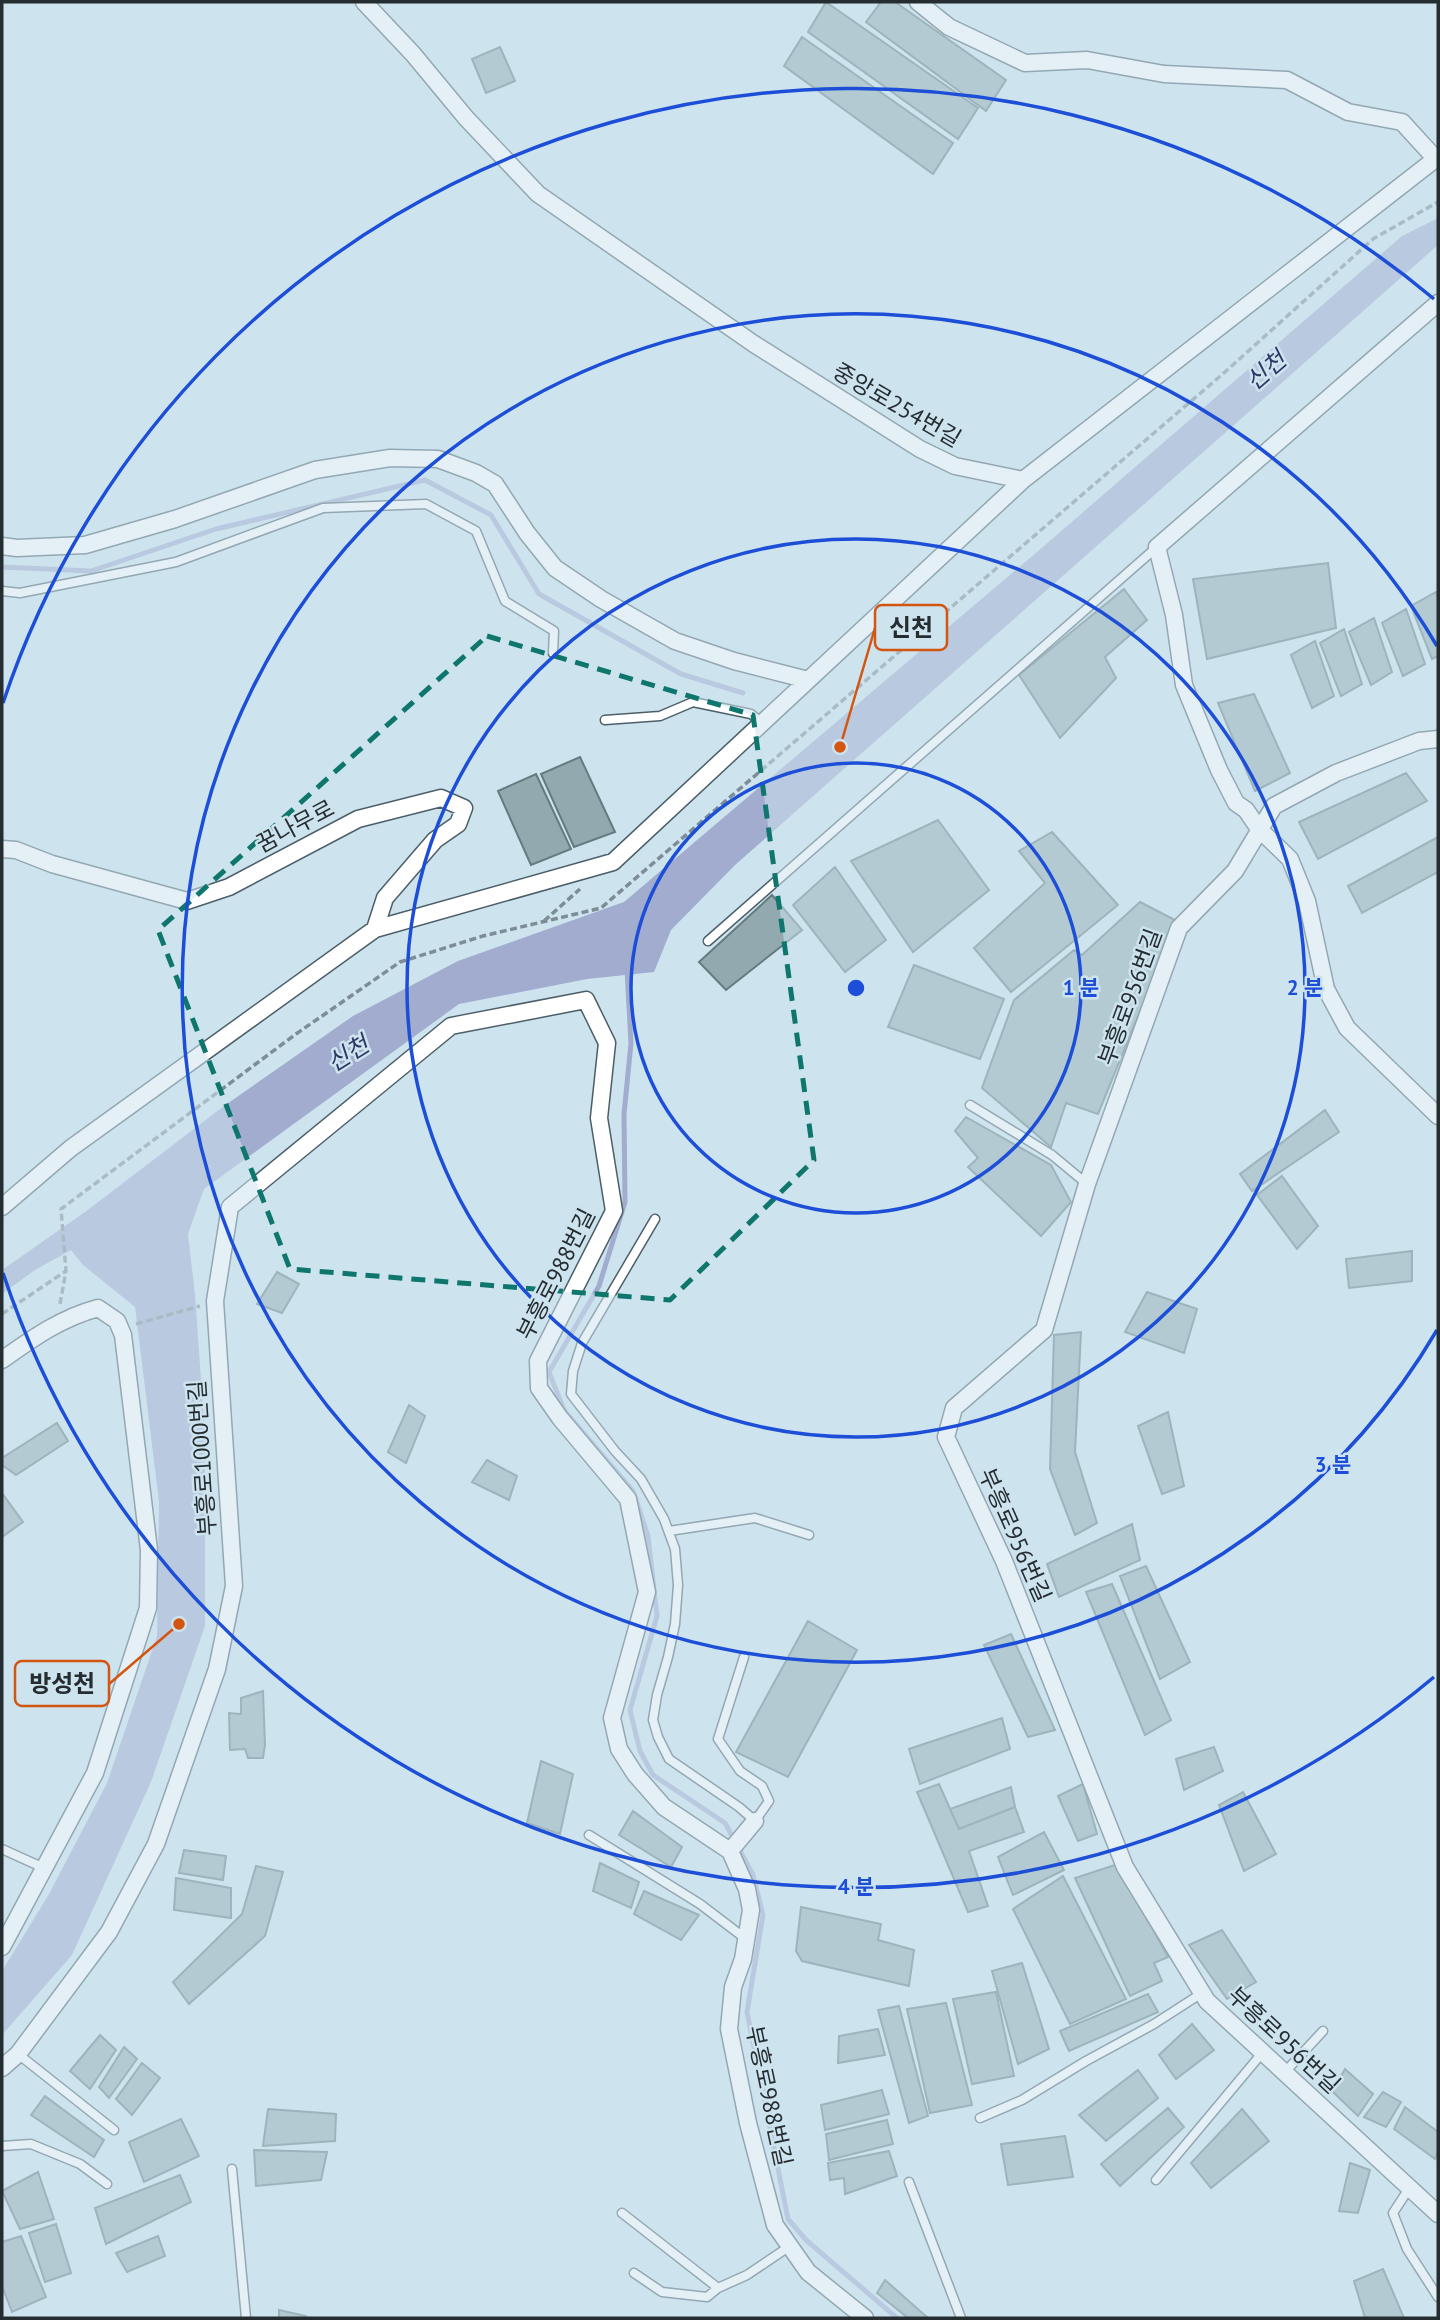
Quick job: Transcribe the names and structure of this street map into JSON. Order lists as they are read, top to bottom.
{
  "streets": {
    "street": [
      "중앙로254번길",
      "꿈나무로",
      "부흥로956번길",
      "부흥로988번길",
      "부흥로1000번길"
    ]
  },
  "crossings": [
    ["부흥로988번길", "부흥로1000번길"]
  ],
  "water": ["신천"],
  "places": ["신천", "방성천"],
  "rings": [
    "1 분",
    "2 분",
    "3 분",
    "4 분"
  ]
}
